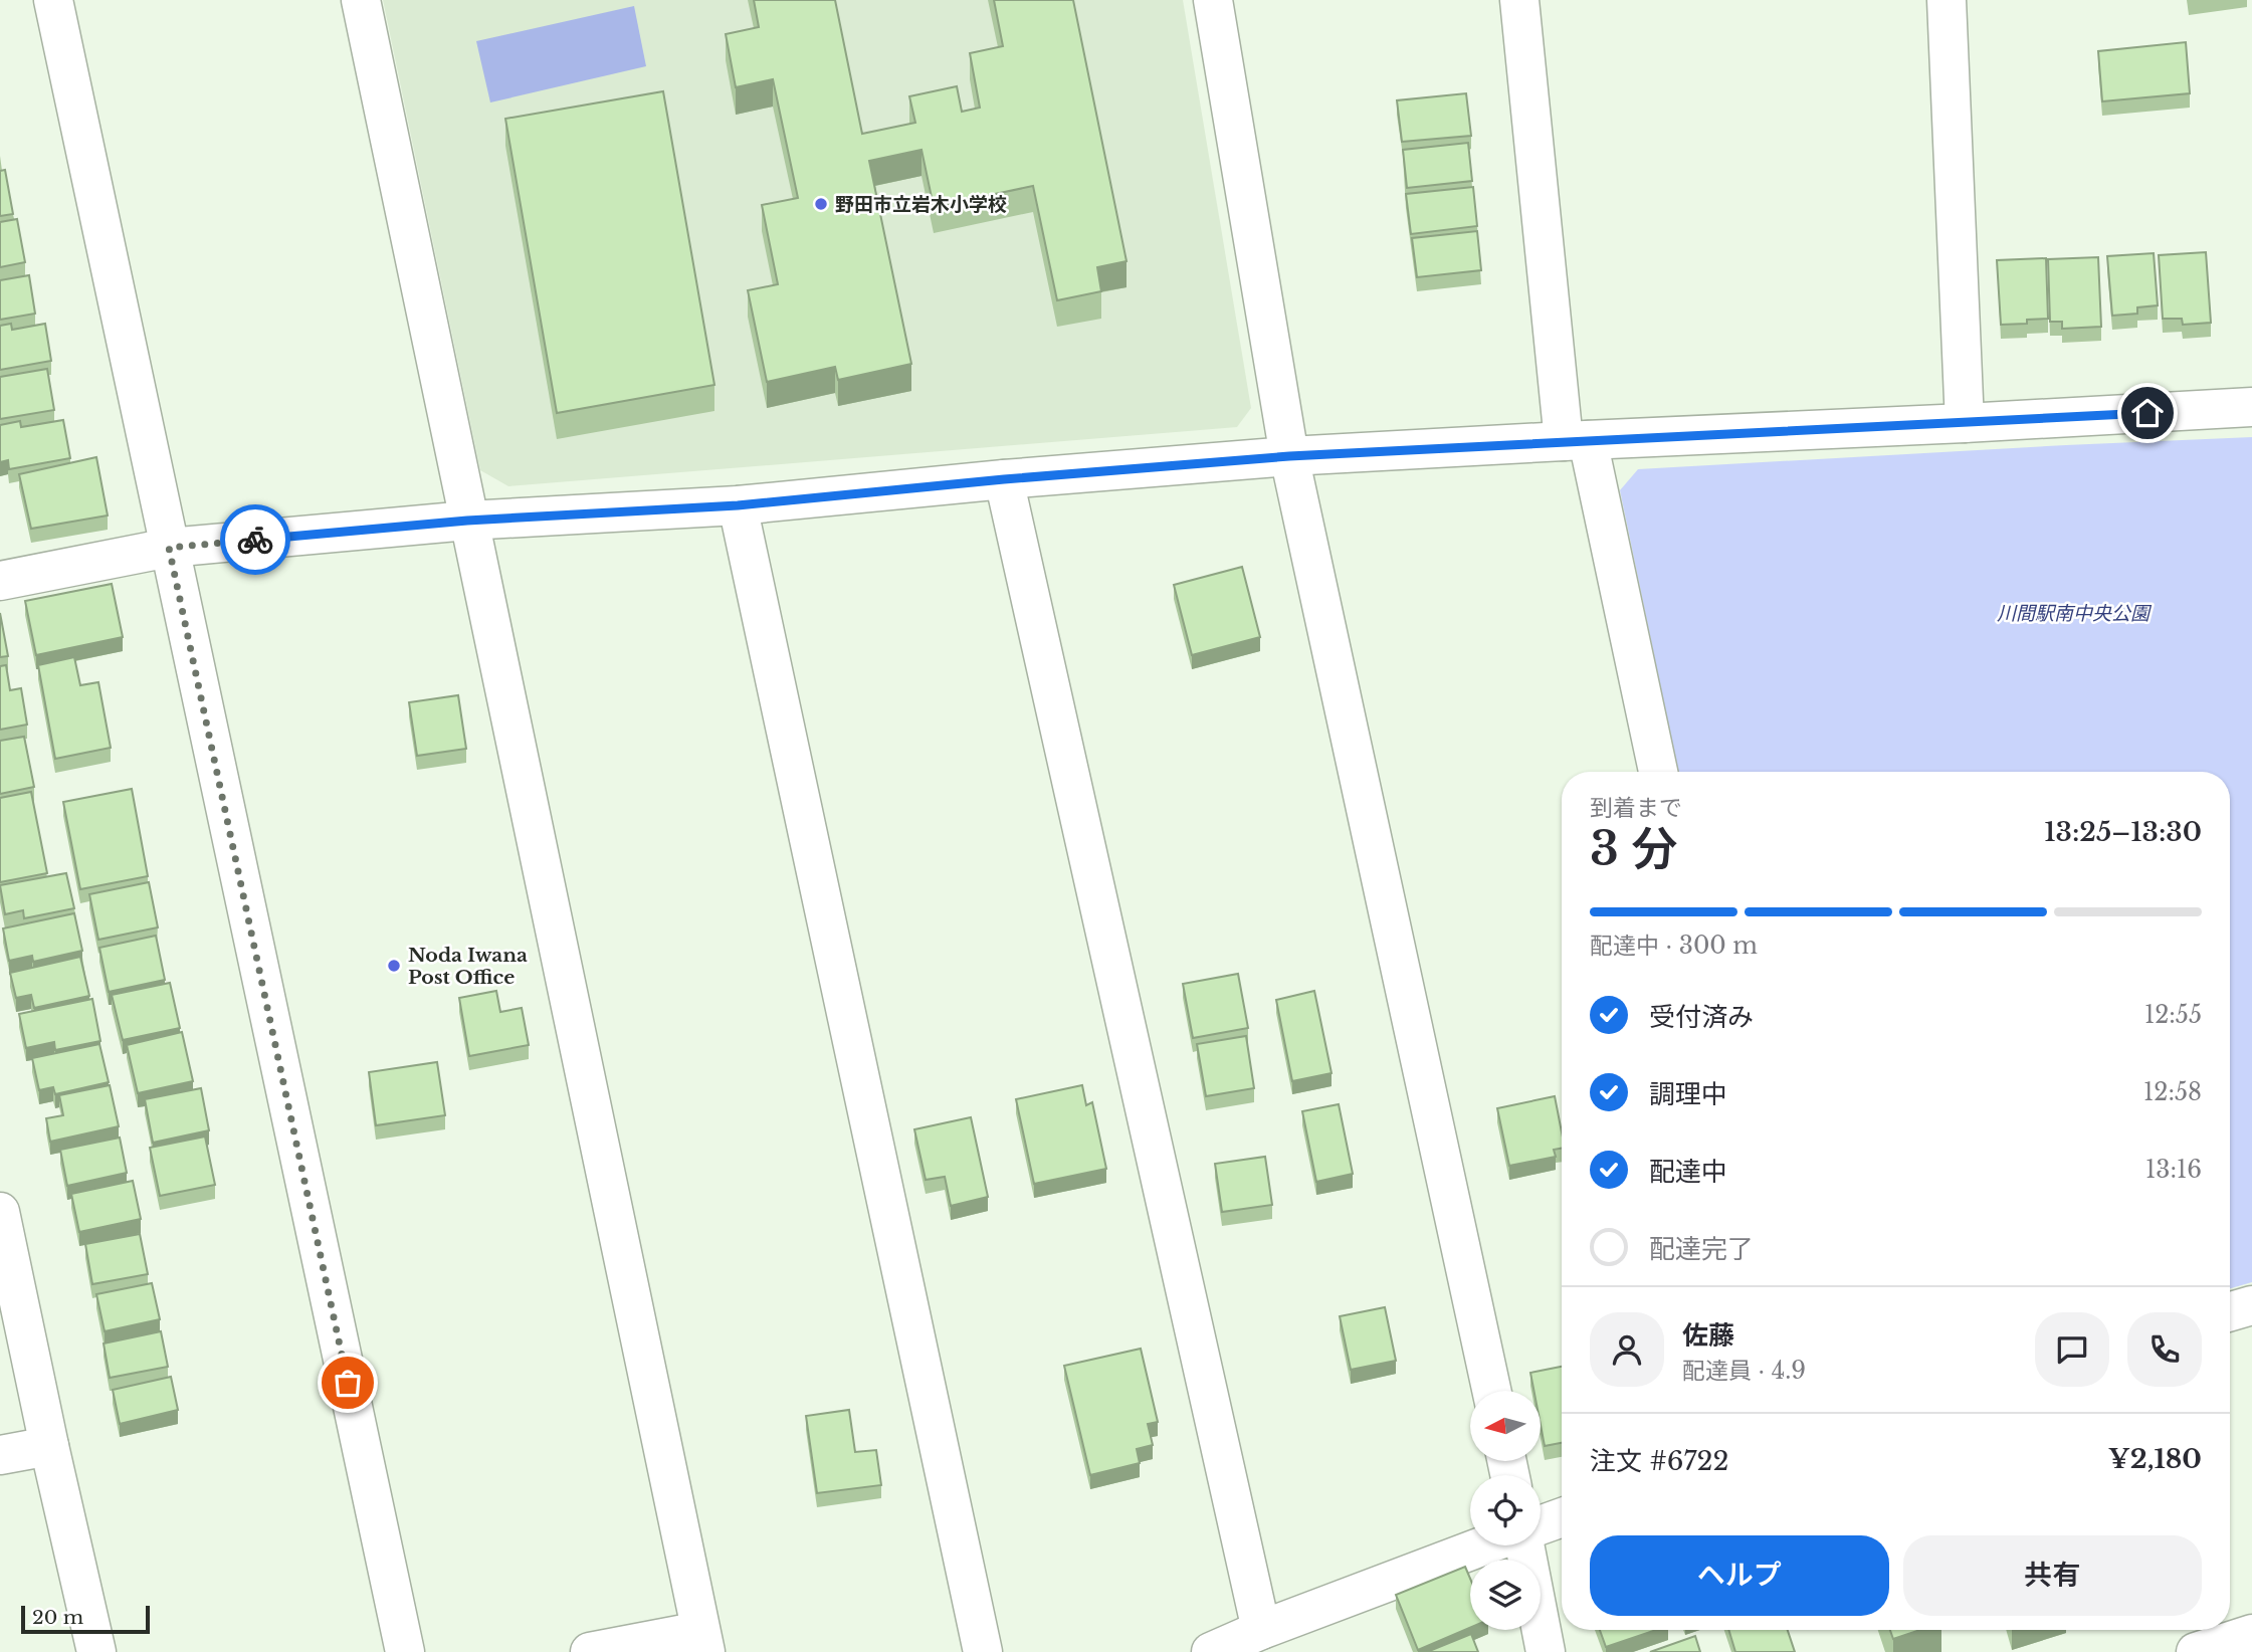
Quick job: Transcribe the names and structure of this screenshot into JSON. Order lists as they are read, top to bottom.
{
  "parks": ["川間駅南中央公園"],
  "places": ["野田市立岩木小学校", "Noda Iwana Post Office"],
  "scale_bar": "20 m",
  "north": "left",
  "page": {
    "heading": ["3 分", "到着まで", "13:25–13:30"],
    "panel": [
      "佐藤",
      "配達員 · 4.9",
      "注文 #6722",
      "¥2,180"
    ],
    "bar": "配達中 · 300 m",
    "list": [
      ["受付済み", "12:55"],
      ["調理中", "12:58"],
      ["配達中", "13:16"],
      "配達完了"
    ],
    "buttons": ["ヘルプ", "共有"],
    "scale": "20 m"
  }
}
